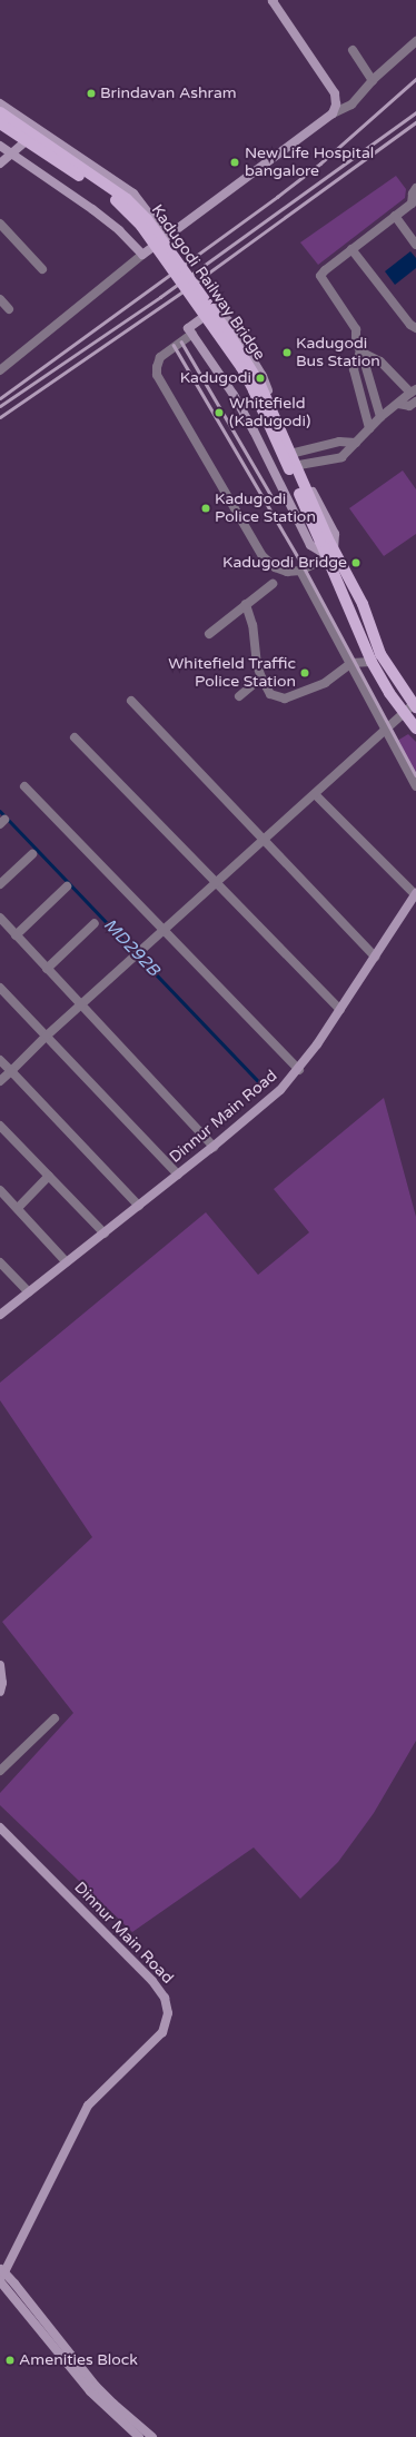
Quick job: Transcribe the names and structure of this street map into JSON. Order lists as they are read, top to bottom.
{
  "streets": {
    "main road": ["Kadugodi Railway Bridge"],
    "street": ["Dinnur Main Road"]
  },
  "water": ["MD292B"],
  "places": [
    "Brindavan Ashram",
    "New Life Hospital bangalore",
    "Kadugodi Bus Station",
    "Kadugodi",
    "Whitefield (Kadugodi)",
    "Kadugodi Police Station",
    "Kadugodi Bridge",
    "Whitefield Traffic Police Station",
    "Amenities Block"
  ]
}
